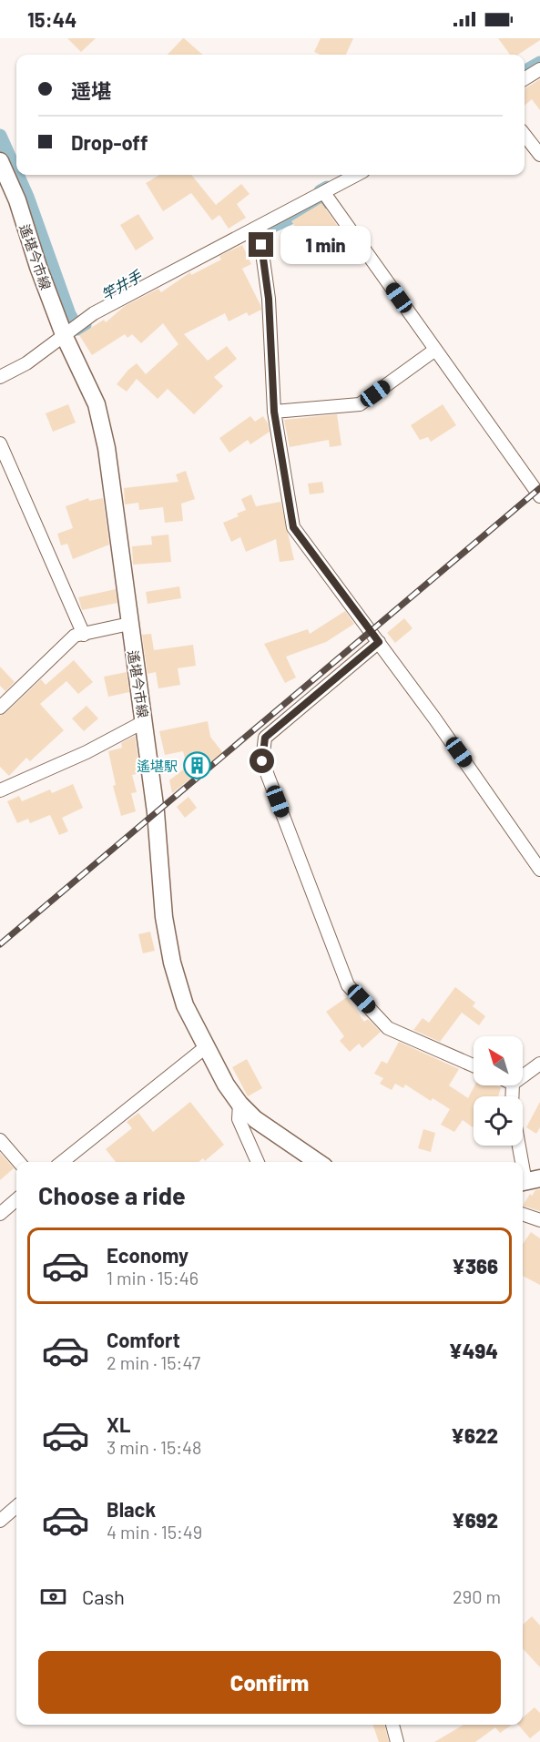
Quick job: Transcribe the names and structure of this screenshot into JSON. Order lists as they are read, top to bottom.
{
  "streets": {
    "main road": ["遙堪今市線"]
  },
  "water": ["竿井手"],
  "places": {
    "building": ["遙堪駅"]
  },
  "north": "top left",
  "page": {
    "status": "15:44",
    "banner": ["遥堪", "Drop-off"],
    "bubble": "1 min",
    "heading": "Choose a ride",
    "list": [
      {
        "name": "Economy",
        "note": "1 min · 15:46",
        "value": "¥366"
      },
      {
        "name": "Comfort",
        "note": "2 min · 15:47",
        "value": "¥494"
      },
      {
        "name": "XL",
        "note": "3 min · 15:48",
        "value": "¥622"
      },
      {
        "name": "Black",
        "note": "4 min · 15:49",
        "value": "¥692"
      }
    ],
    "pay": ["Cash", "290 m"],
    "buttons": "Confirm"
  }
}
